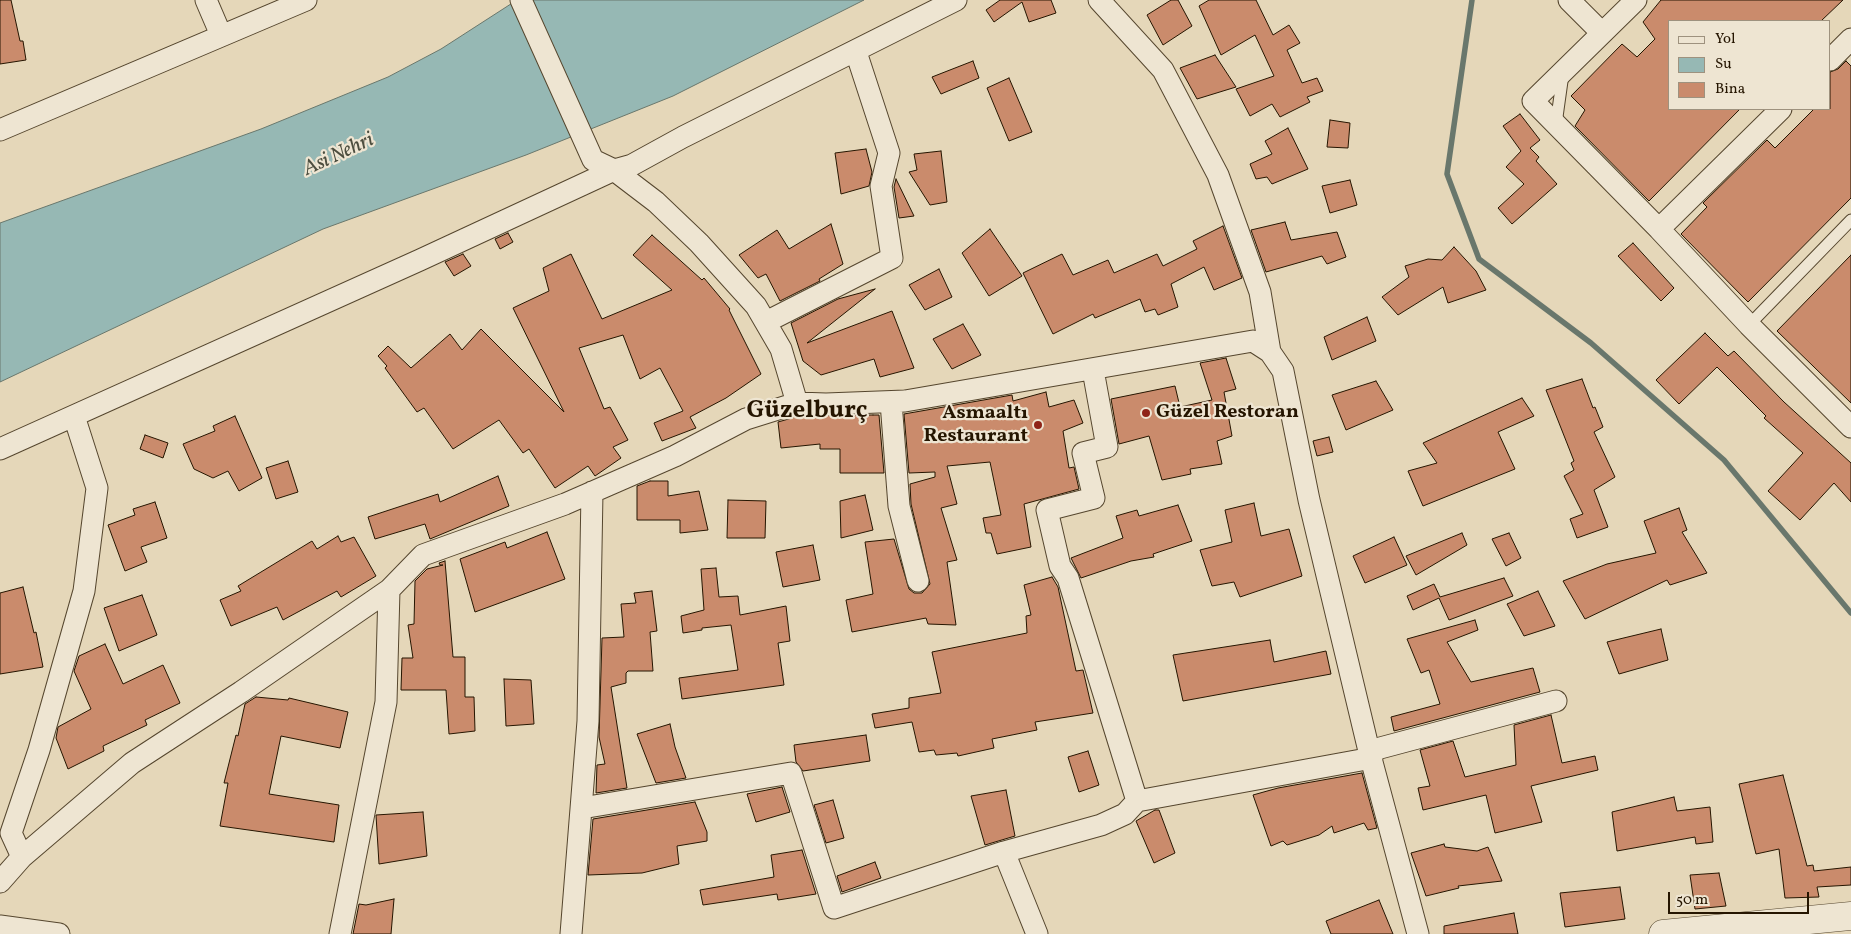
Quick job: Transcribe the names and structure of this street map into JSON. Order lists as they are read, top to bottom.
{
  "districts": ["Güzelburç"],
  "water": ["Asi Nehri"],
  "places": ["Güzel Restoran", "Asmaaltı Restaurant"],
  "legend": ["Yol", "Su", "Bina"],
  "scale_bar": "50 m"
}
